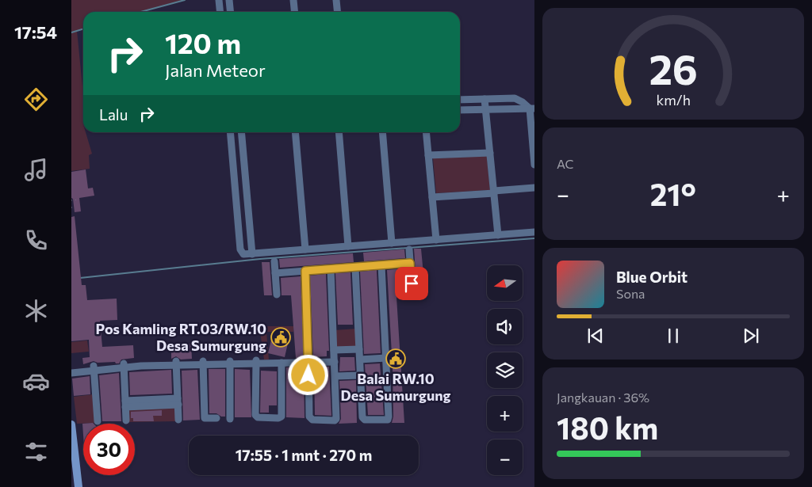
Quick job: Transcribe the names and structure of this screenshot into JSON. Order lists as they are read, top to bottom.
{
  "places": {
    "public building": ["Pos Kamling RT.03/RW.10 Desa Sumurgung", "Balai RW.10 Desa Sumurgung"]
  },
  "north": "left",
  "page": {
    "tabs": "17:54",
    "turn": ["120 m", "Jalan Meteor"],
    "then": "Lalu",
    "tile": [
      "AC",
      ["Jangkauan · 36%", "180 km"]
    ],
    "heat": ["−", "21°", "+"],
    "song": ["Blue Orbit", "Sona"],
    "map_buttons": ["+", "−"],
    "limit": "30",
    "trip": "17:55 · 1 mnt · 270 m",
    "gauge": ["26", "km/h"]
  }
}
